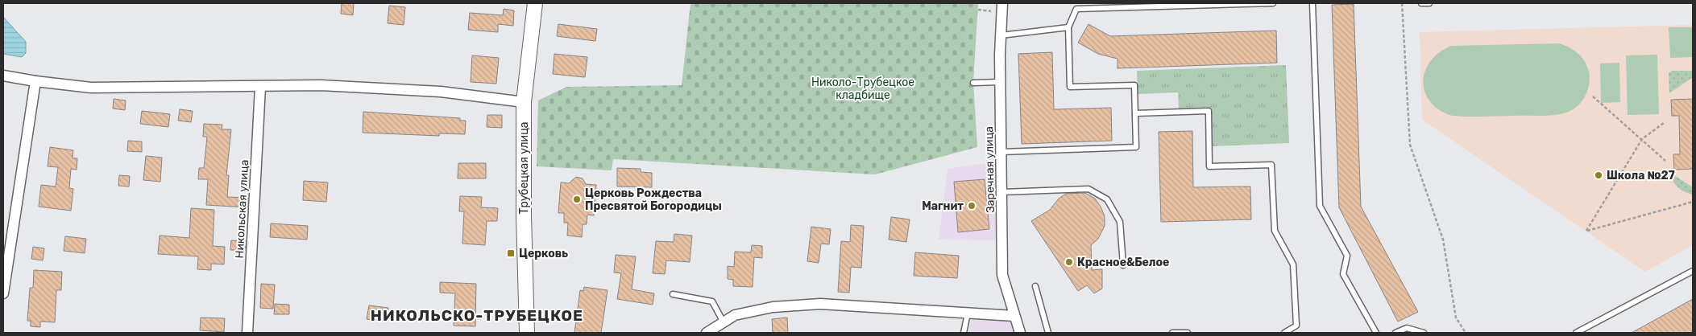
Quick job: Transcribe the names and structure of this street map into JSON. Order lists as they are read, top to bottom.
{
  "streets": {
    "main road": ["Трубецкая улица"],
    "street": ["Заречная улица", "Никольская улица"]
  },
  "districts": ["НИКОЛЬСКО-ТРУБЕЦКОЕ"],
  "parks": ["Николо-Трубецкое кладбище"],
  "places": {
    "other": [
      "Школа №27",
      "Церковь Рождества Пресвятой Богородицы",
      "Магнит",
      "Красное&Белое"
    ],
    "transit": ["Церковь"]
  }
}
